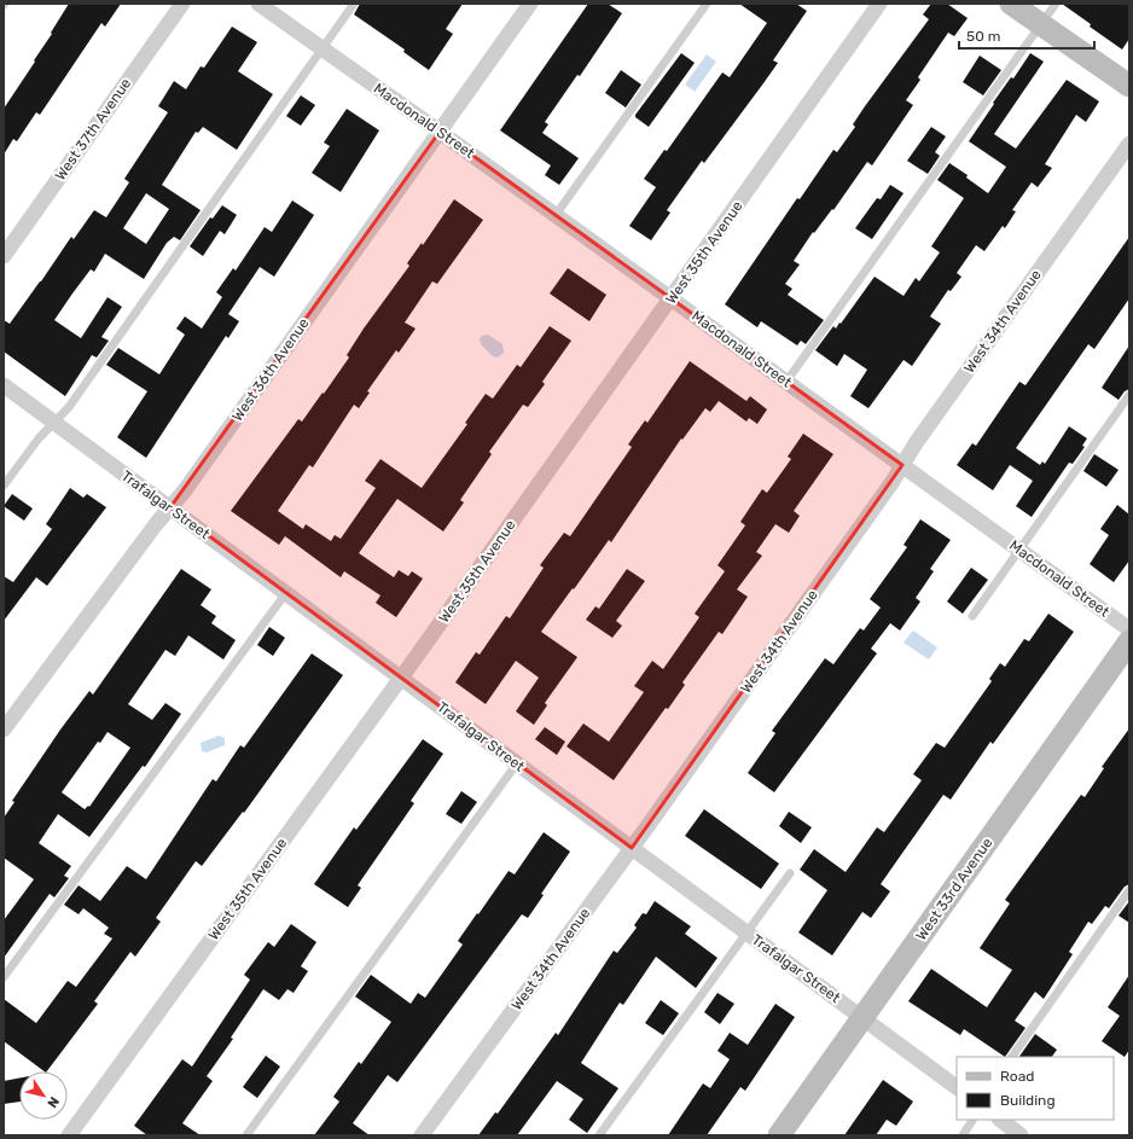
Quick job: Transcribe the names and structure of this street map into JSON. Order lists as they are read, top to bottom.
{
  "streets": {
    "street": [
      "Macdonald Street",
      "West 37th Avenue",
      "West 35th Avenue",
      "West 34th Avenue",
      "West 36th Avenue",
      "Trafalgar Street",
      "West 33rd Avenue"
    ]
  },
  "crossings": [
    ["Macdonald Street", "West 35th Avenue"],
    ["Macdonald Street", "West 34th Avenue"],
    ["Macdonald Street", "West 36th Avenue"],
    ["Macdonald Street", "West 33rd Avenue"],
    ["West 35th Avenue", "Trafalgar Street"],
    ["West 34th Avenue", "Trafalgar Street"],
    ["West 36th Avenue", "Trafalgar Street"],
    ["Trafalgar Street", "West 33rd Avenue"]
  ],
  "legend": ["Road", "Building"],
  "scale_bar": "50 m",
  "north": "bottom right"
}
